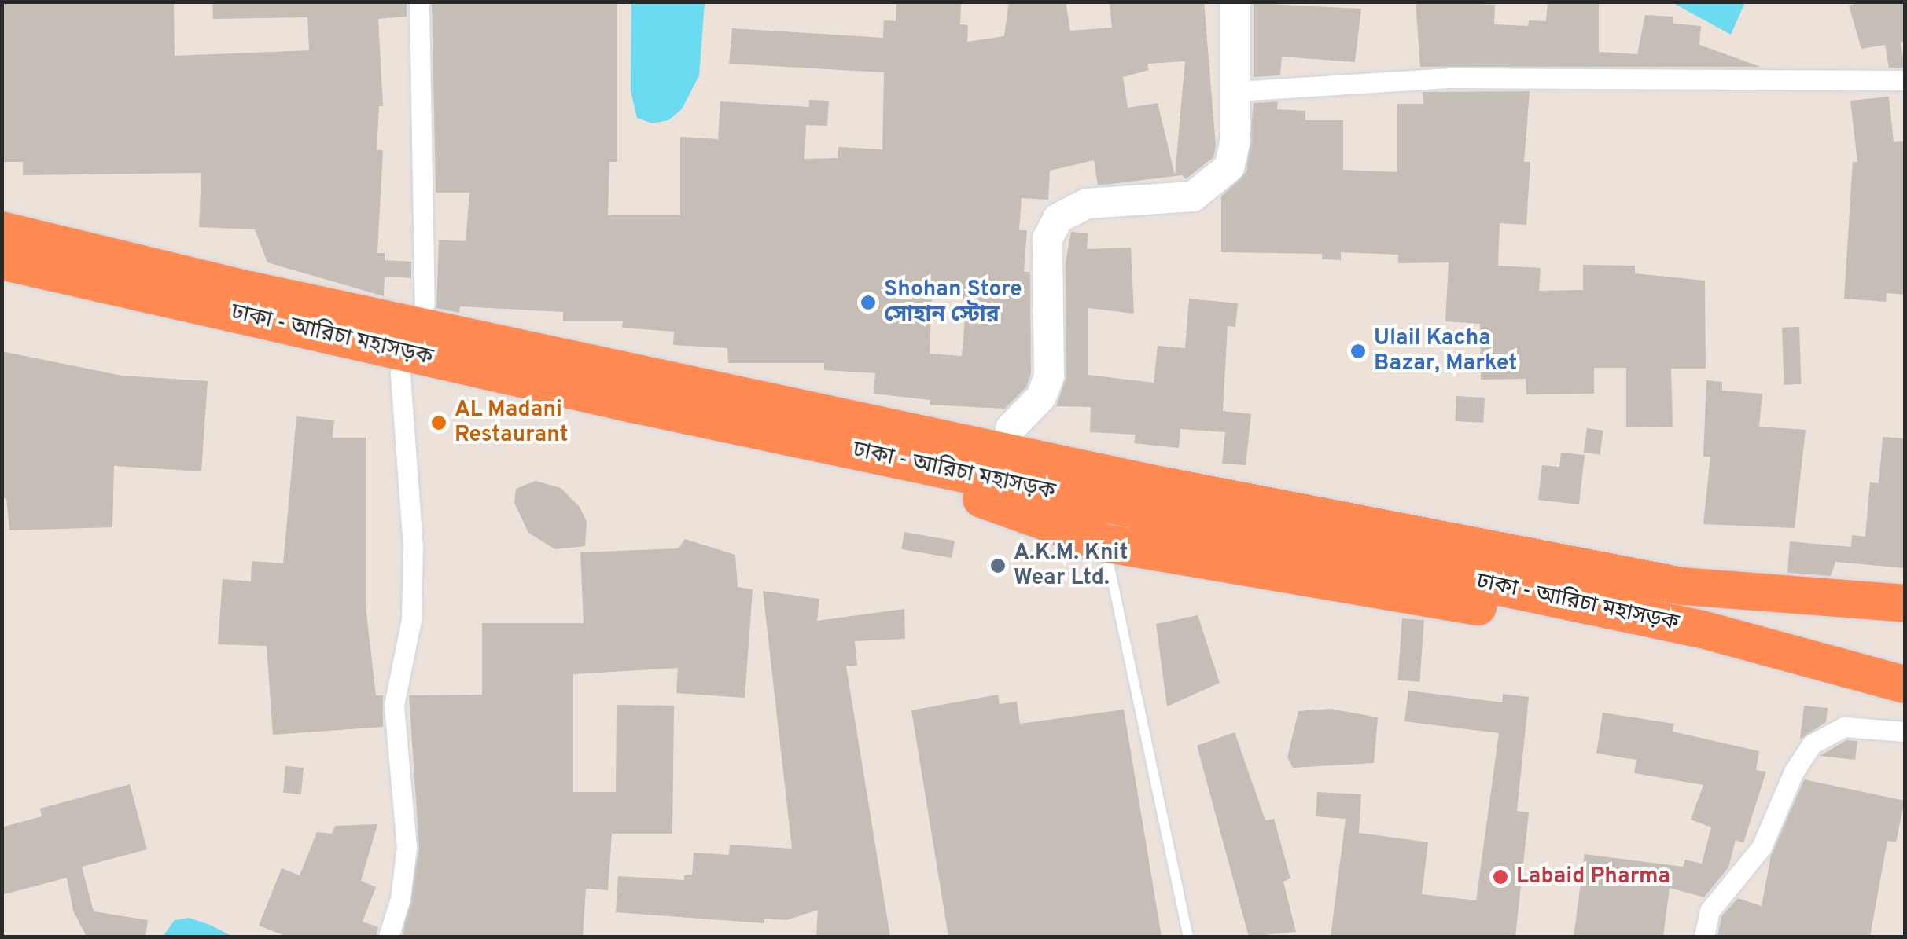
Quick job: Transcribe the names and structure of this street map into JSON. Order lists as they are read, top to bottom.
{
  "streets": {
    "highway": ["ঢাকা - আরিচা মহাসড়ক"]
  },
  "places": [
    "Shohan Store সোহান স্টোর",
    "Ulail Kacha Bazar, Market",
    "AL Madani Restaurant",
    "A.K.M. Knit Wear Ltd.",
    "Labaid Pharma"
  ]
}
